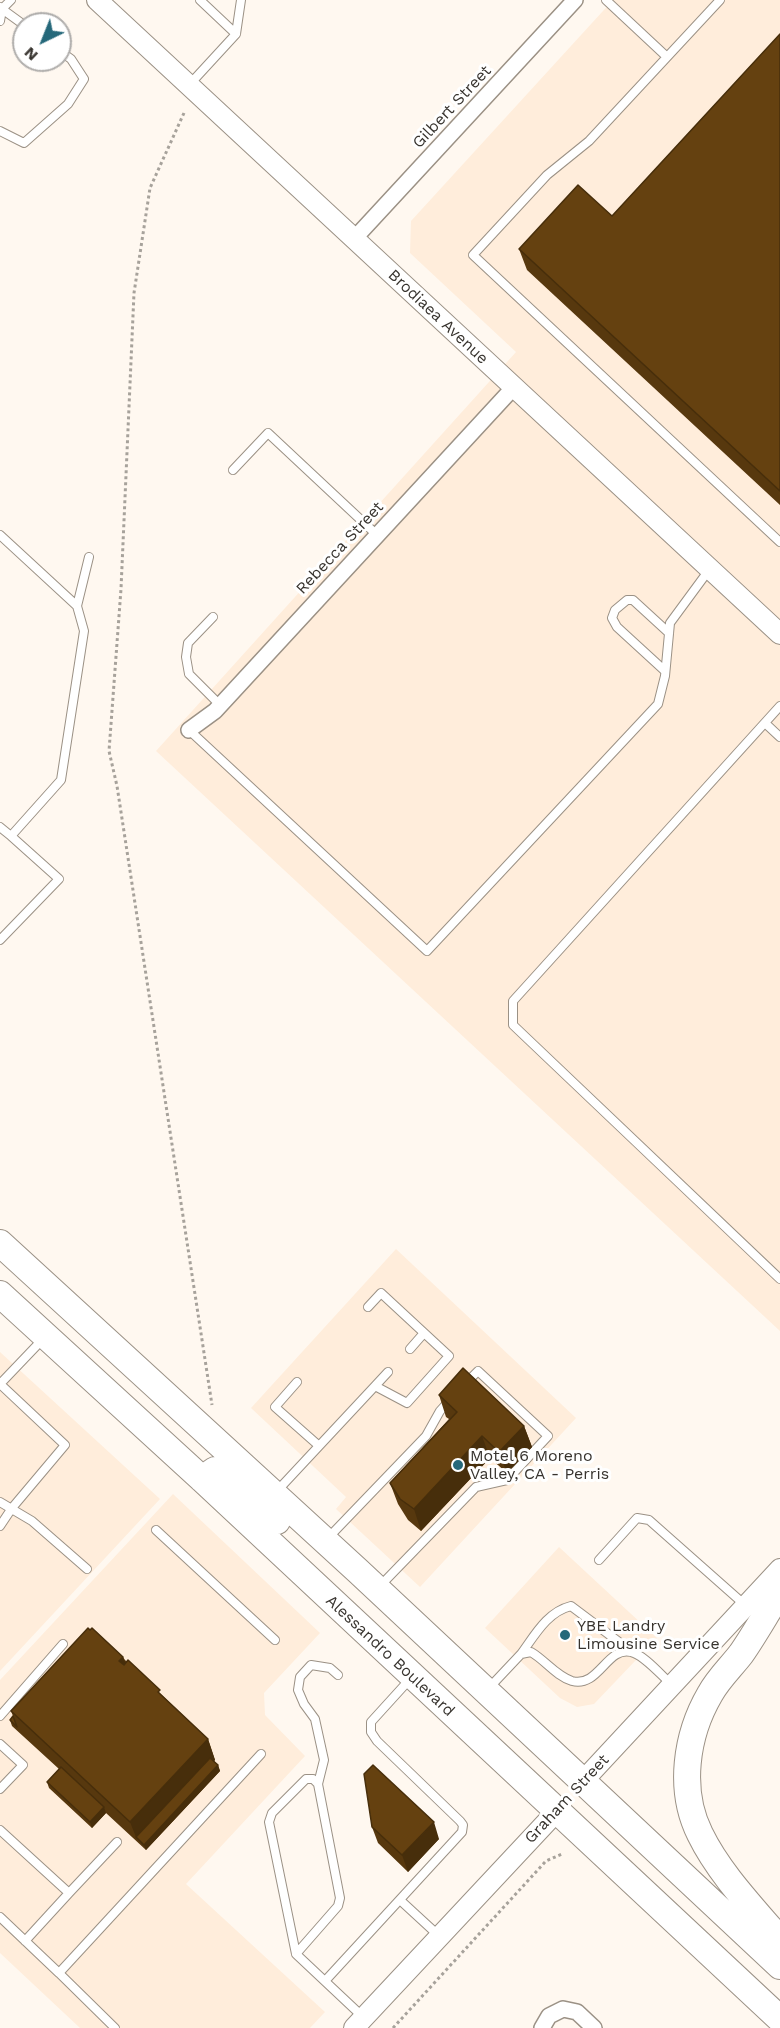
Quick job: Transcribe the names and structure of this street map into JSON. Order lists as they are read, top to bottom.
{
  "streets": {
    "main road": ["Alessandro Boulevard", "Graham Street"],
    "street": ["Gilbert Street", "Brodiaea Avenue", "Rebecca Street"]
  },
  "crossings": [
    ["Gilbert Street", "Brodiaea Avenue"],
    ["Brodiaea Avenue", "Rebecca Street"],
    ["Alessandro Boulevard", "Graham Street"]
  ],
  "places": ["Motel 6 Moreno Valley, CA - Perris", "YBE Landry Limousine Service"],
  "north": "bottom left"
}
